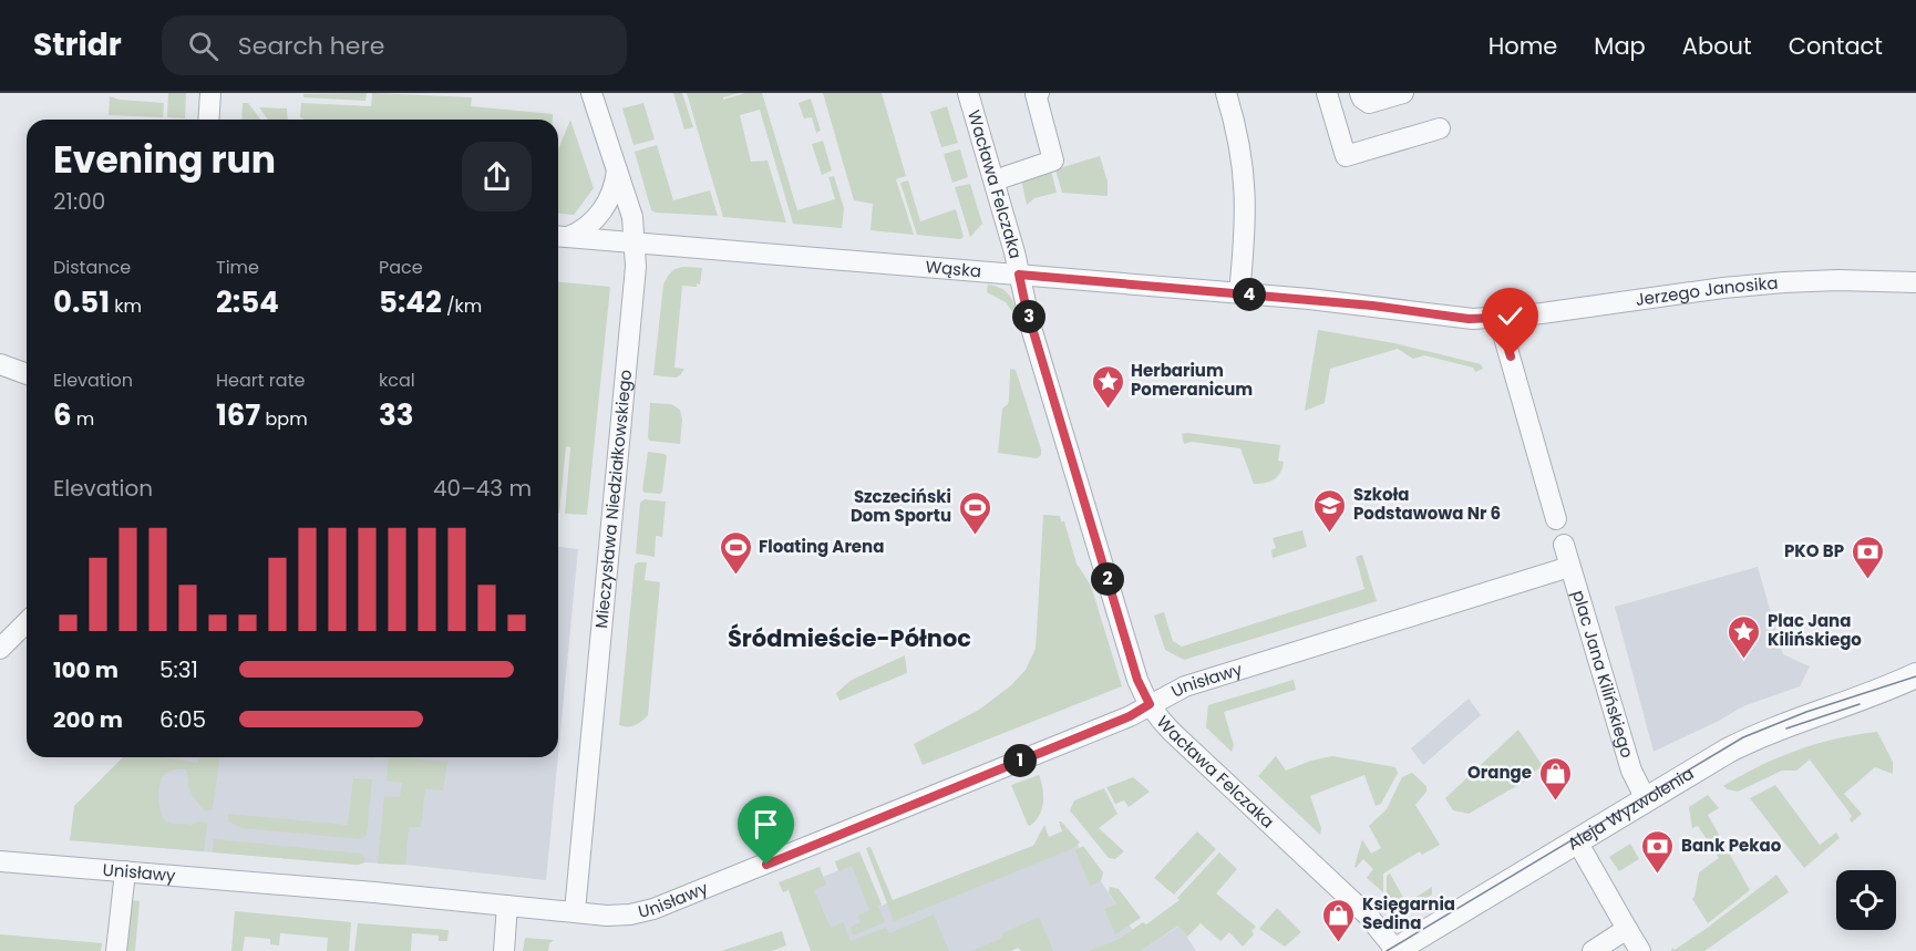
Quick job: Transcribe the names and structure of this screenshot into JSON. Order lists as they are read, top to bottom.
{
  "streets": {
    "street": [
      "Wacława Felczaka",
      "Wąska",
      "Jerzego Janosika",
      "Mieczysława Niedziałkowskiego",
      "plac Jana Kilińskiego",
      "Unisławy",
      "Aleja Wyzwolenia"
    ]
  },
  "crossings": [
    ["Wacława Felczaka", "Wąska"],
    ["Wacława Felczaka", "Unisławy"],
    ["Wacława Felczaka", "Aleja Wyzwolenia"],
    ["Wąska", "Jerzego Janosika"],
    ["Wąska", "Mieczysława Niedziałkowskiego"],
    ["Mieczysława Niedziałkowskiego", "Unisławy"],
    ["plac Jana Kilińskiego", "Unisławy"],
    ["plac Jana Kilińskiego", "Aleja Wyzwolenia"]
  ],
  "districts": ["Śródmieście-Północ"],
  "places": {
    "place": ["Herbarium Pomeranicum", "Plac Jana Kilińskiego"],
    "school or university": ["Szkoła Podstawowa Nr 6"],
    "sports": ["Szczeciński Dom Sportu", "Floating Arena"],
    "bank": ["PKO BP", "Bank Pekao"],
    "shop": ["Orange", "Księgarnia Sedina"]
  },
  "page": {
    "header": "Stridr",
    "search": "Search here",
    "nav": [
      "Home",
      "Map",
      "About",
      "Contact"
    ],
    "heading": ["Evening run", "21:00"],
    "stats": [
      ["Distance", "0.51 km"],
      ["Time", "2:54"],
      ["Pace", "5:42 /km"],
      ["Elevation", "6 m"],
      ["Heart rate", "167 bpm"],
      ["kcal", "33"]
    ],
    "pins": [
      "4",
      "3",
      "2",
      "1"
    ],
    "chart": ["Elevation", "40–43 m"],
    "list": [
      {
        "name": "100 m",
        "note": "5:31"
      },
      {
        "name": "200 m",
        "note": "6:05"
      }
    ]
  }
}
